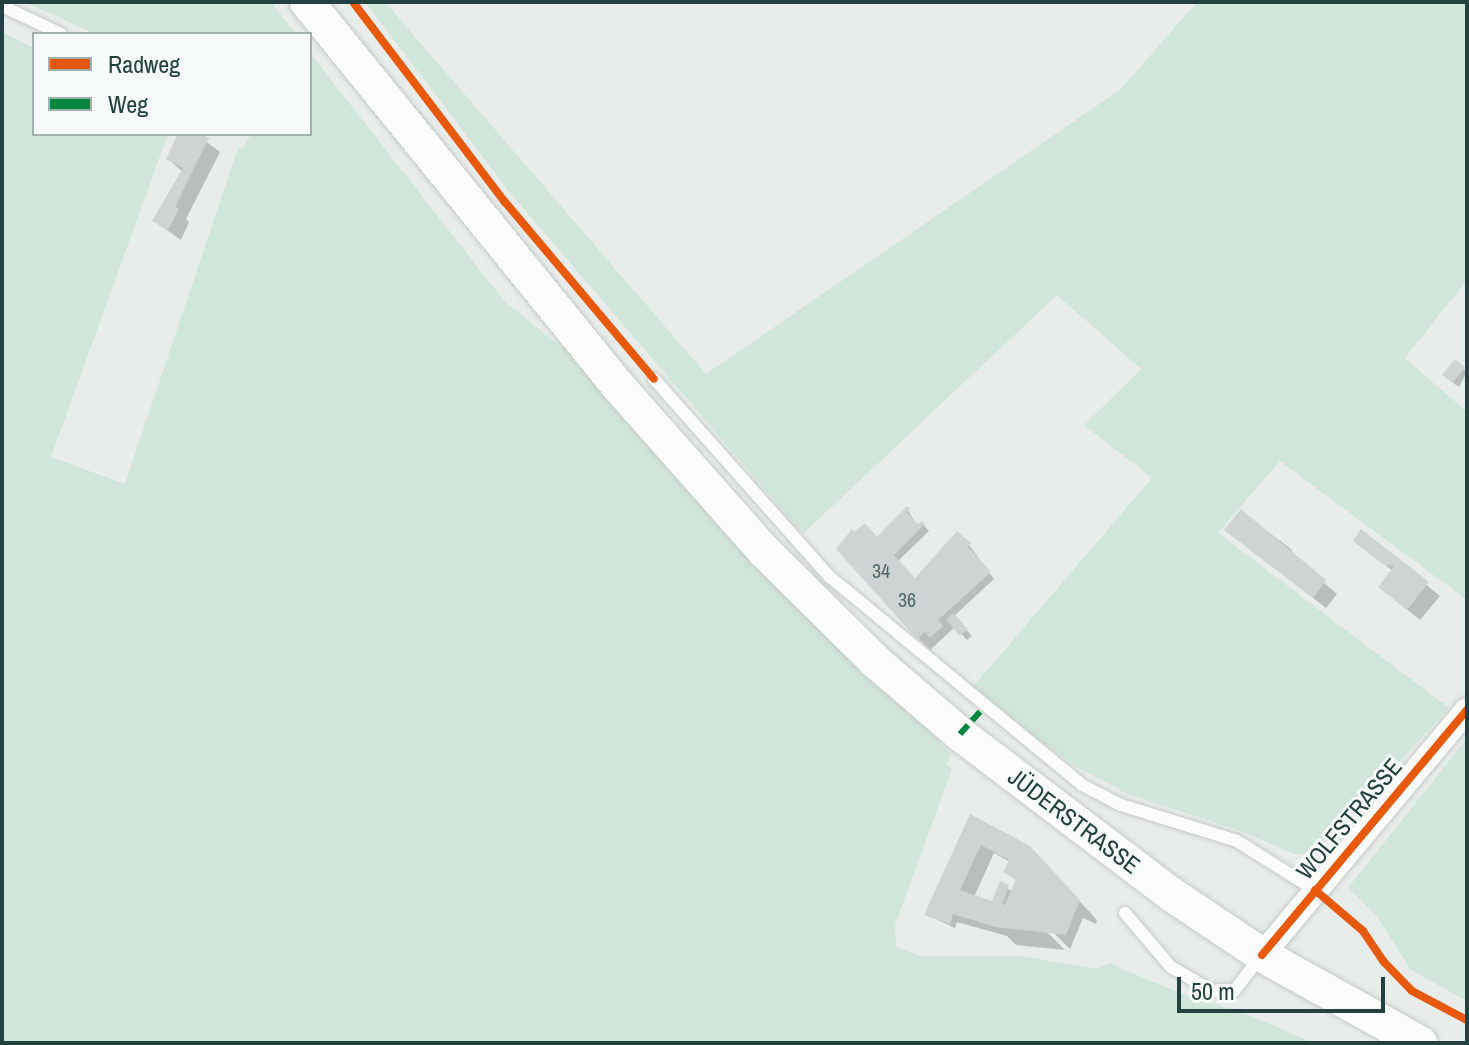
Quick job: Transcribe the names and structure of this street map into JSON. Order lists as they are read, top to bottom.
{
  "streets": {
    "main road": ["JÜDERSTRASSE"],
    "street": ["WOLFSTRASSE"]
  },
  "crossings": [
    ["WOLFSTRASSE", "JÜDERSTRASSE"]
  ],
  "house_numbers": ["34", "36"],
  "legend": ["Radweg", "Weg"],
  "scale_bar": "50 m"
}
